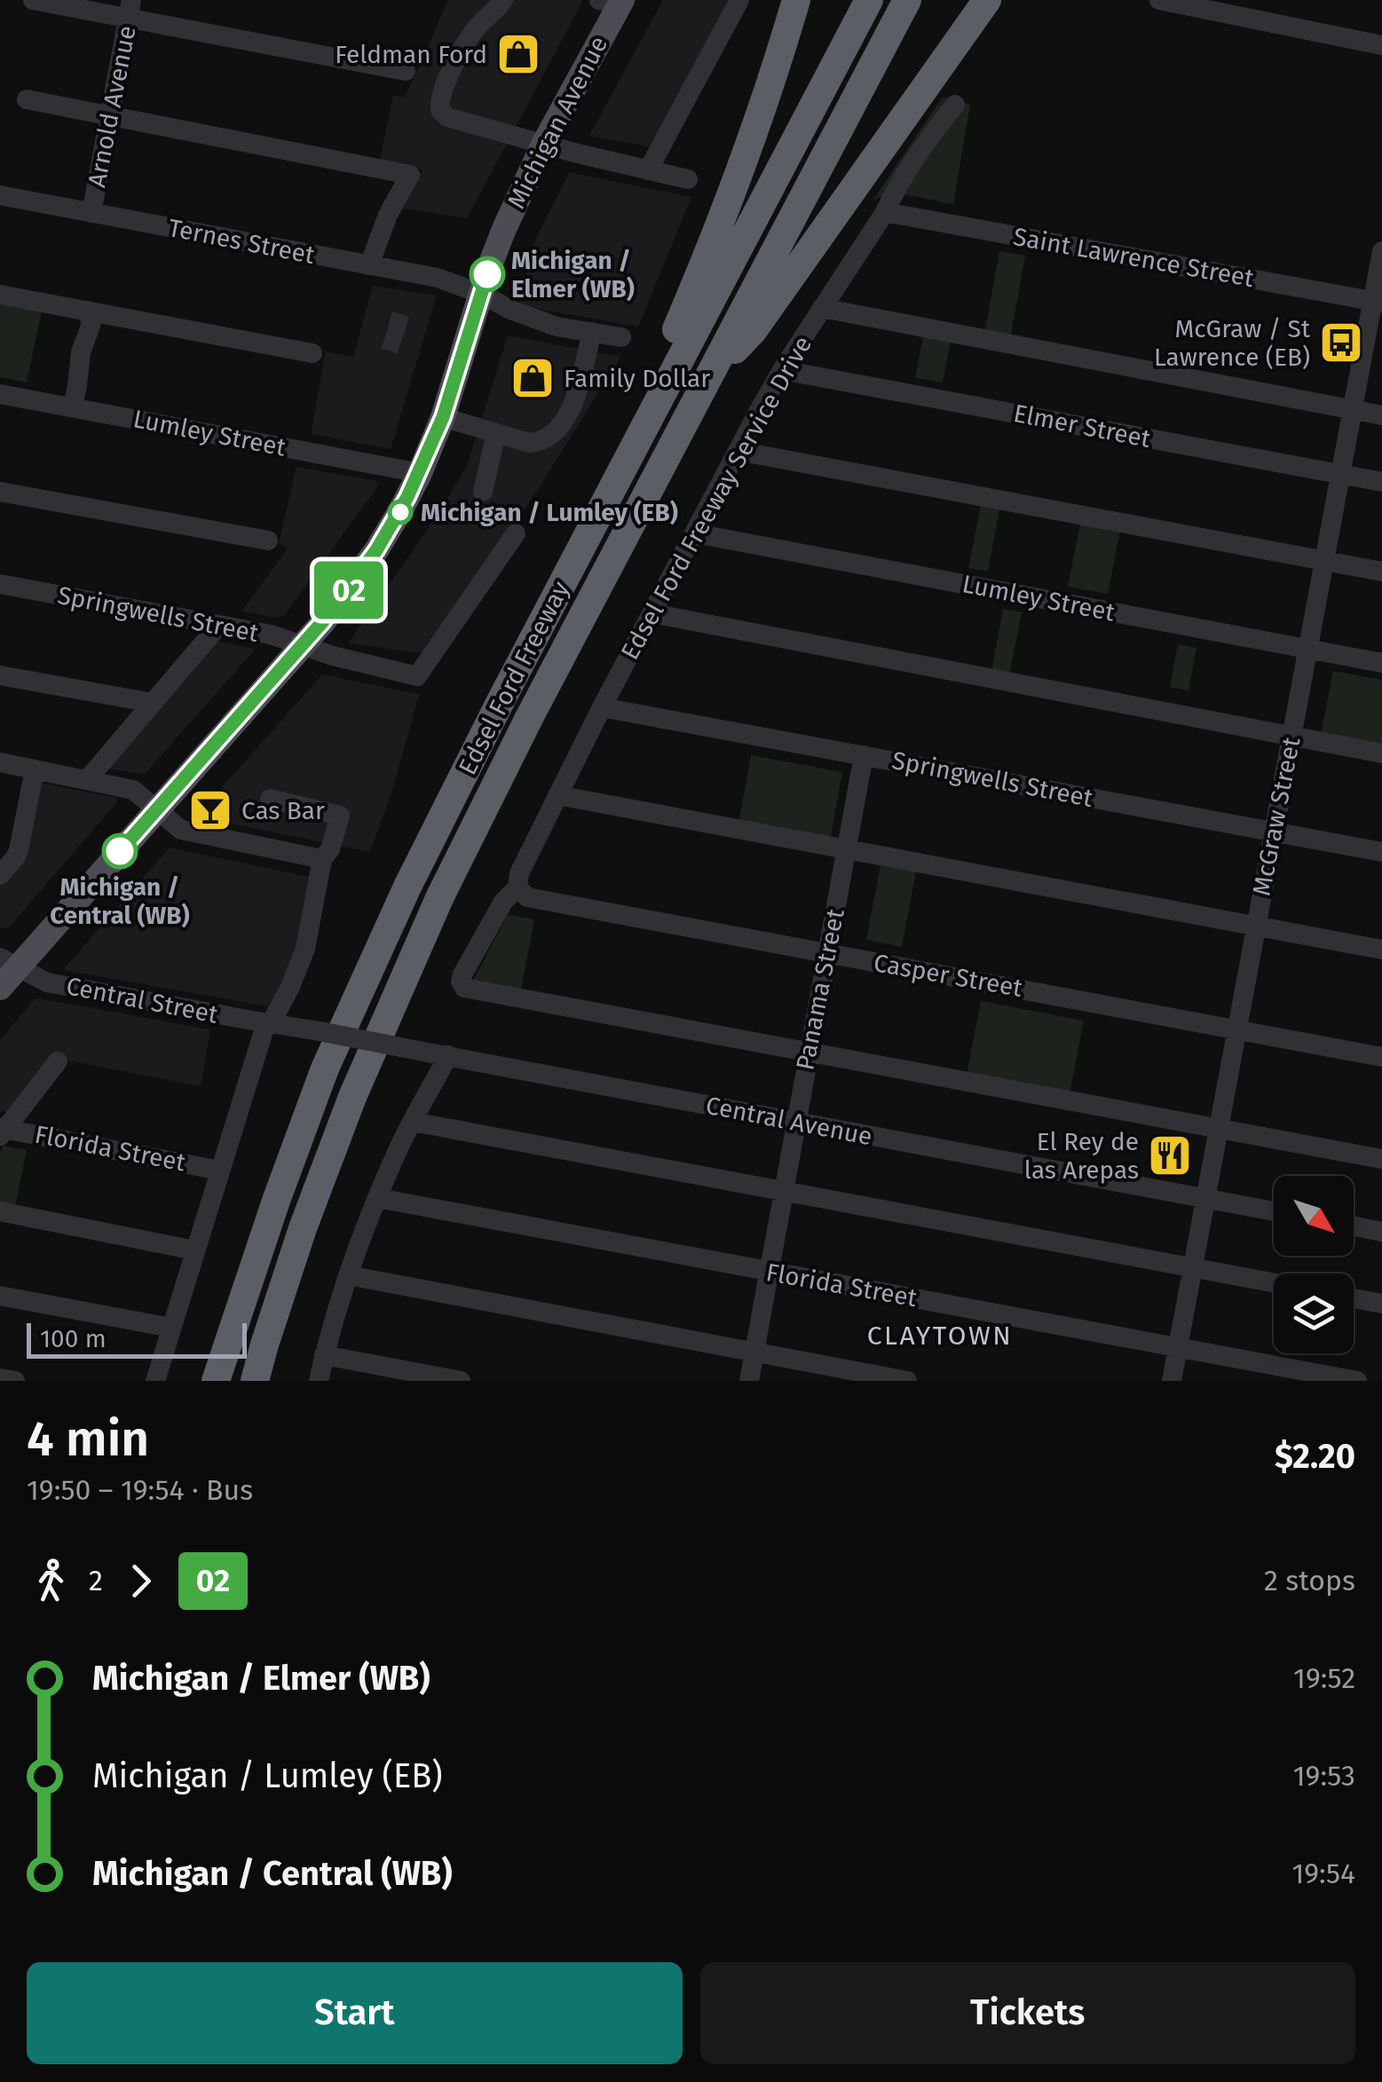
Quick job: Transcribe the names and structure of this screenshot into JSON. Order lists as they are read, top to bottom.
{
  "streets": {
    "highway": ["Edsel Ford Freeway"],
    "main road": ["Michigan Avenue"],
    "street": [
      "Arnold Avenue",
      "Ternes Street",
      "Saint Lawrence Street",
      "Elmer Street",
      "Lumley Street",
      "Edsel Ford Freeway Service Drive",
      "Springwells Street",
      "McGraw Street",
      "Casper Street",
      "Panama Street",
      "Central Street",
      "Central Avenue",
      "Florida Street"
    ]
  },
  "crossings": [
    ["Arnold Avenue", "Ternes Street"],
    ["Michigan Avenue", "Ternes Street"],
    ["Michigan Avenue", "Lumley Street"],
    ["Michigan Avenue", "Springwells Street"],
    ["Michigan Avenue", "Central Street"],
    ["Saint Lawrence Street", "Edsel Ford Freeway Service Drive"],
    ["Saint Lawrence Street", "McGraw Street"],
    ["Elmer Street", "Edsel Ford Freeway Service Drive"],
    ["Elmer Street", "McGraw Street"],
    ["Lumley Street", "Edsel Ford Freeway Service Drive"],
    ["Lumley Street", "McGraw Street"],
    ["Edsel Ford Freeway Service Drive", "Springwells Street"],
    ["Edsel Ford Freeway Service Drive", "Casper Street"],
    ["Edsel Ford Freeway Service Drive", "Panama Street"],
    ["Springwells Street", "McGraw Street"],
    ["Springwells Street", "Panama Street"],
    ["McGraw Street", "Casper Street"],
    ["McGraw Street", "Central Avenue"],
    ["McGraw Street", "Florida Street"],
    ["Casper Street", "Panama Street"],
    ["Panama Street", "Central Avenue"],
    ["Panama Street", "Florida Street"],
    ["Central Street", "Central Avenue"]
  ],
  "districts": ["CLAYTOWN"],
  "places": {
    "shop": ["Feldman Ford", "Family Dollar"],
    "other": ["Michigan / Elmer (WB)", "Michigan / Lumley (EB)", "Michigan / Central (WB)"],
    "bus stop": ["McGraw / St Lawrence (EB)"],
    "bar": ["Cas Bar"],
    "restaurant": ["El Rey de las Arepas"]
  },
  "lines": ["bus line 02"],
  "scale_bar": "100 m",
  "north": "bottom right",
  "page": {
    "on_map": "02",
    "scale": "100 m",
    "heading": ["4 min", "19:50 – 19:54 · Bus", "$2.20"],
    "legs": ["2", "02", "2 stops"],
    "list": [
      {
        "name": "Michigan / Elmer (WB)",
        "value": "19:52"
      },
      {
        "name": "Michigan / Lumley (EB)",
        "value": "19:53"
      },
      {
        "name": "Michigan / Central (WB)",
        "value": "19:54"
      }
    ],
    "buttons": ["Start", "Tickets"]
  }
}
